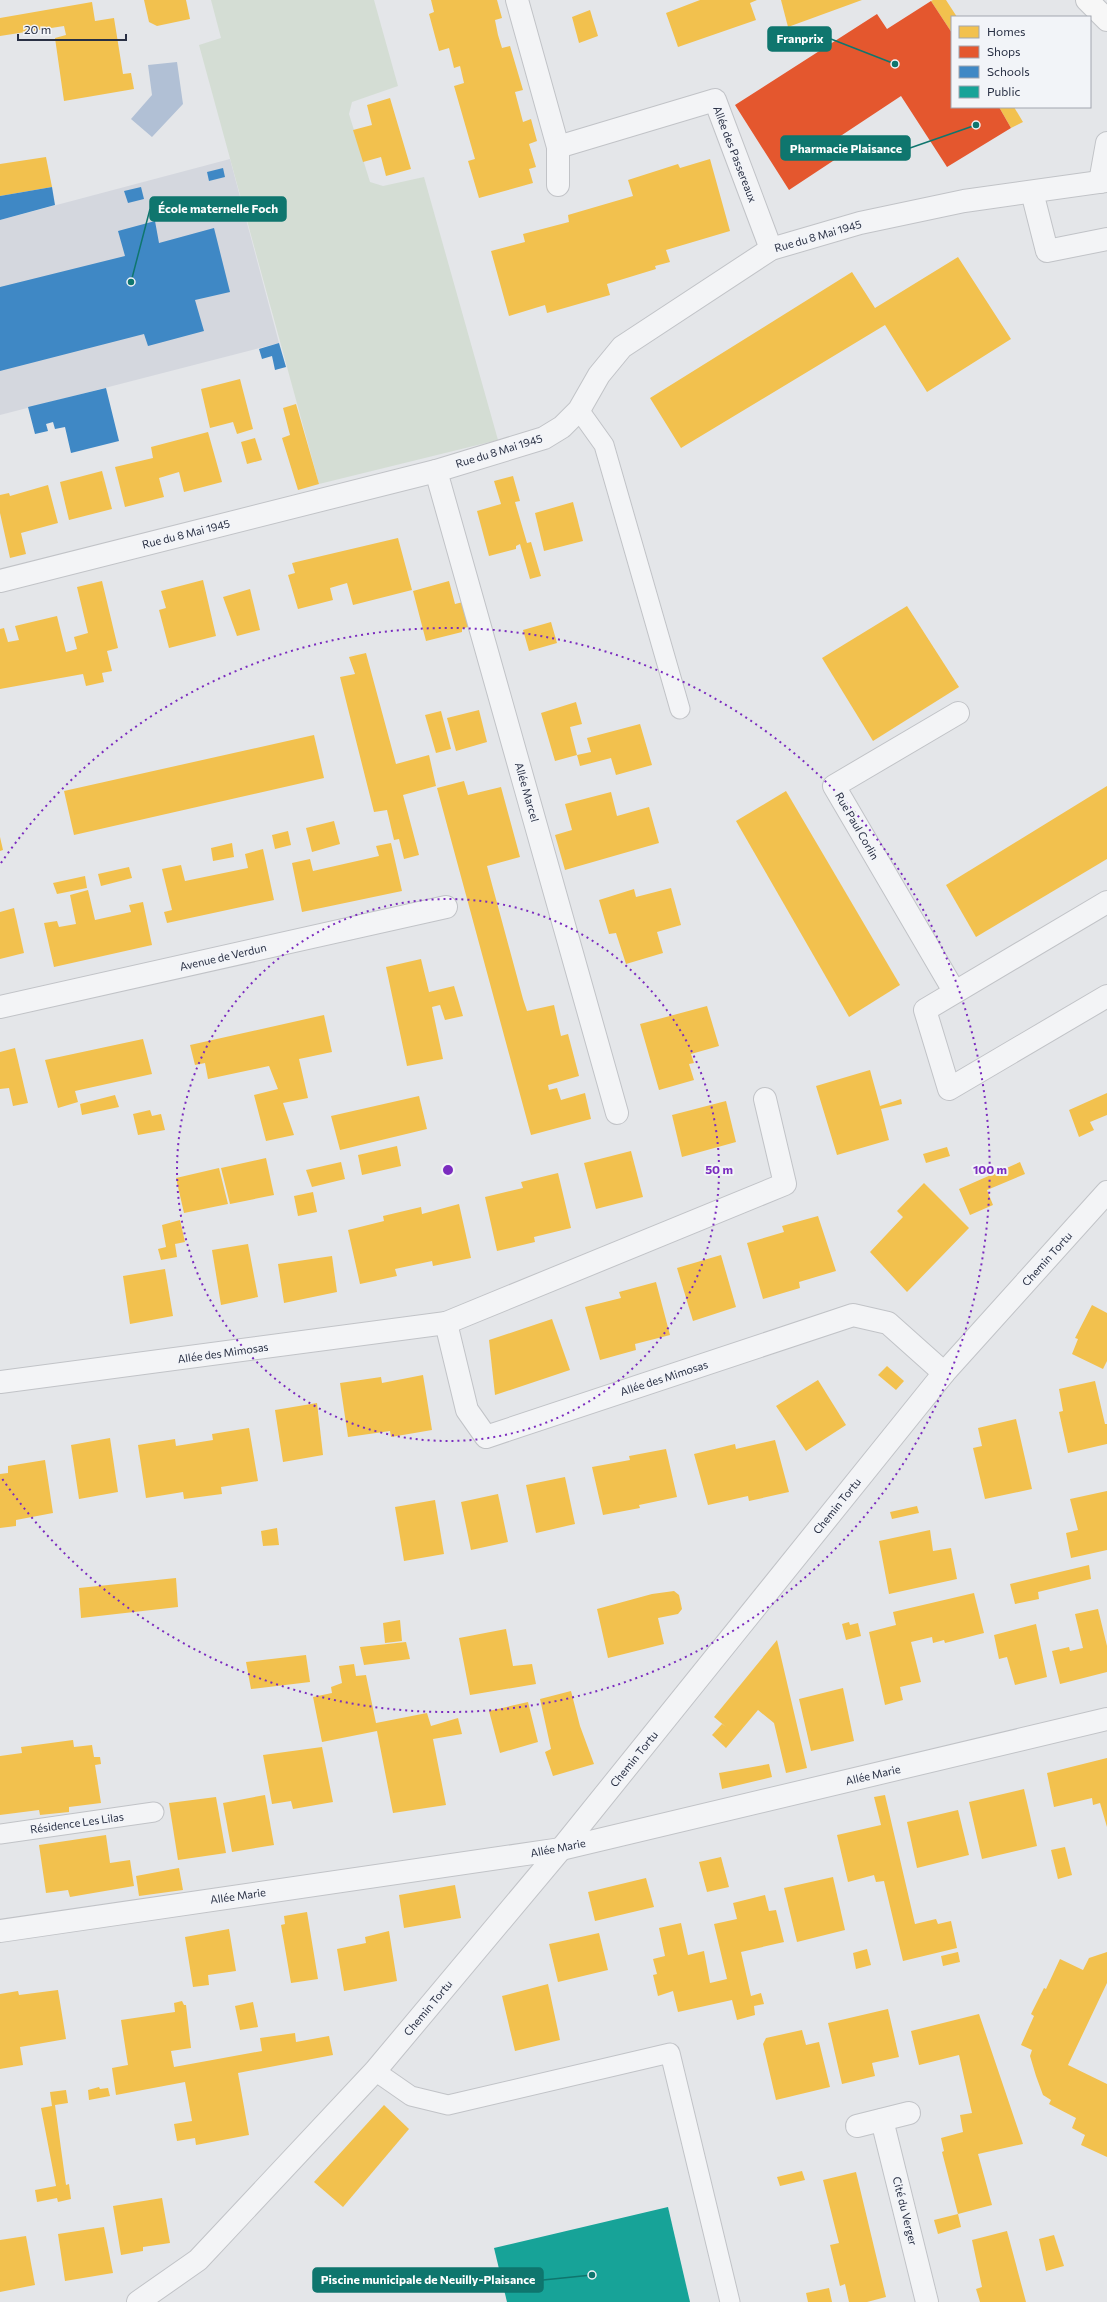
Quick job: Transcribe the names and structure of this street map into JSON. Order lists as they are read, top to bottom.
{
  "streets": {
    "street": [
      "Allée des Passereaux",
      "Rue du 8 Mai 1945",
      "Allée Marcel",
      "Rue Paul Corlin",
      "Avenue de Verdun",
      "Chemin Tortu",
      "Allée des Mimosas",
      "Allée Marie",
      "Cité du Verger"
    ],
    "lane": ["Résidence Les Lilas"]
  },
  "crossings": [
    ["Allée des Passereaux", "Rue du 8 Mai 1945"],
    ["Rue du 8 Mai 1945", "Allée Marcel"],
    ["Chemin Tortu", "Allée des Mimosas"],
    ["Chemin Tortu", "Allée Marie"]
  ],
  "places": [
    "Franprix",
    "Pharmacie Plaisance",
    "École maternelle Foch",
    "Piscine municipale de Neuilly-Plaisance"
  ],
  "legend": [
    "Homes",
    "Shops",
    "Schools",
    "Public"
  ],
  "scale_bar": "20 m",
  "rings": ["50 m", "100 m"]
}
